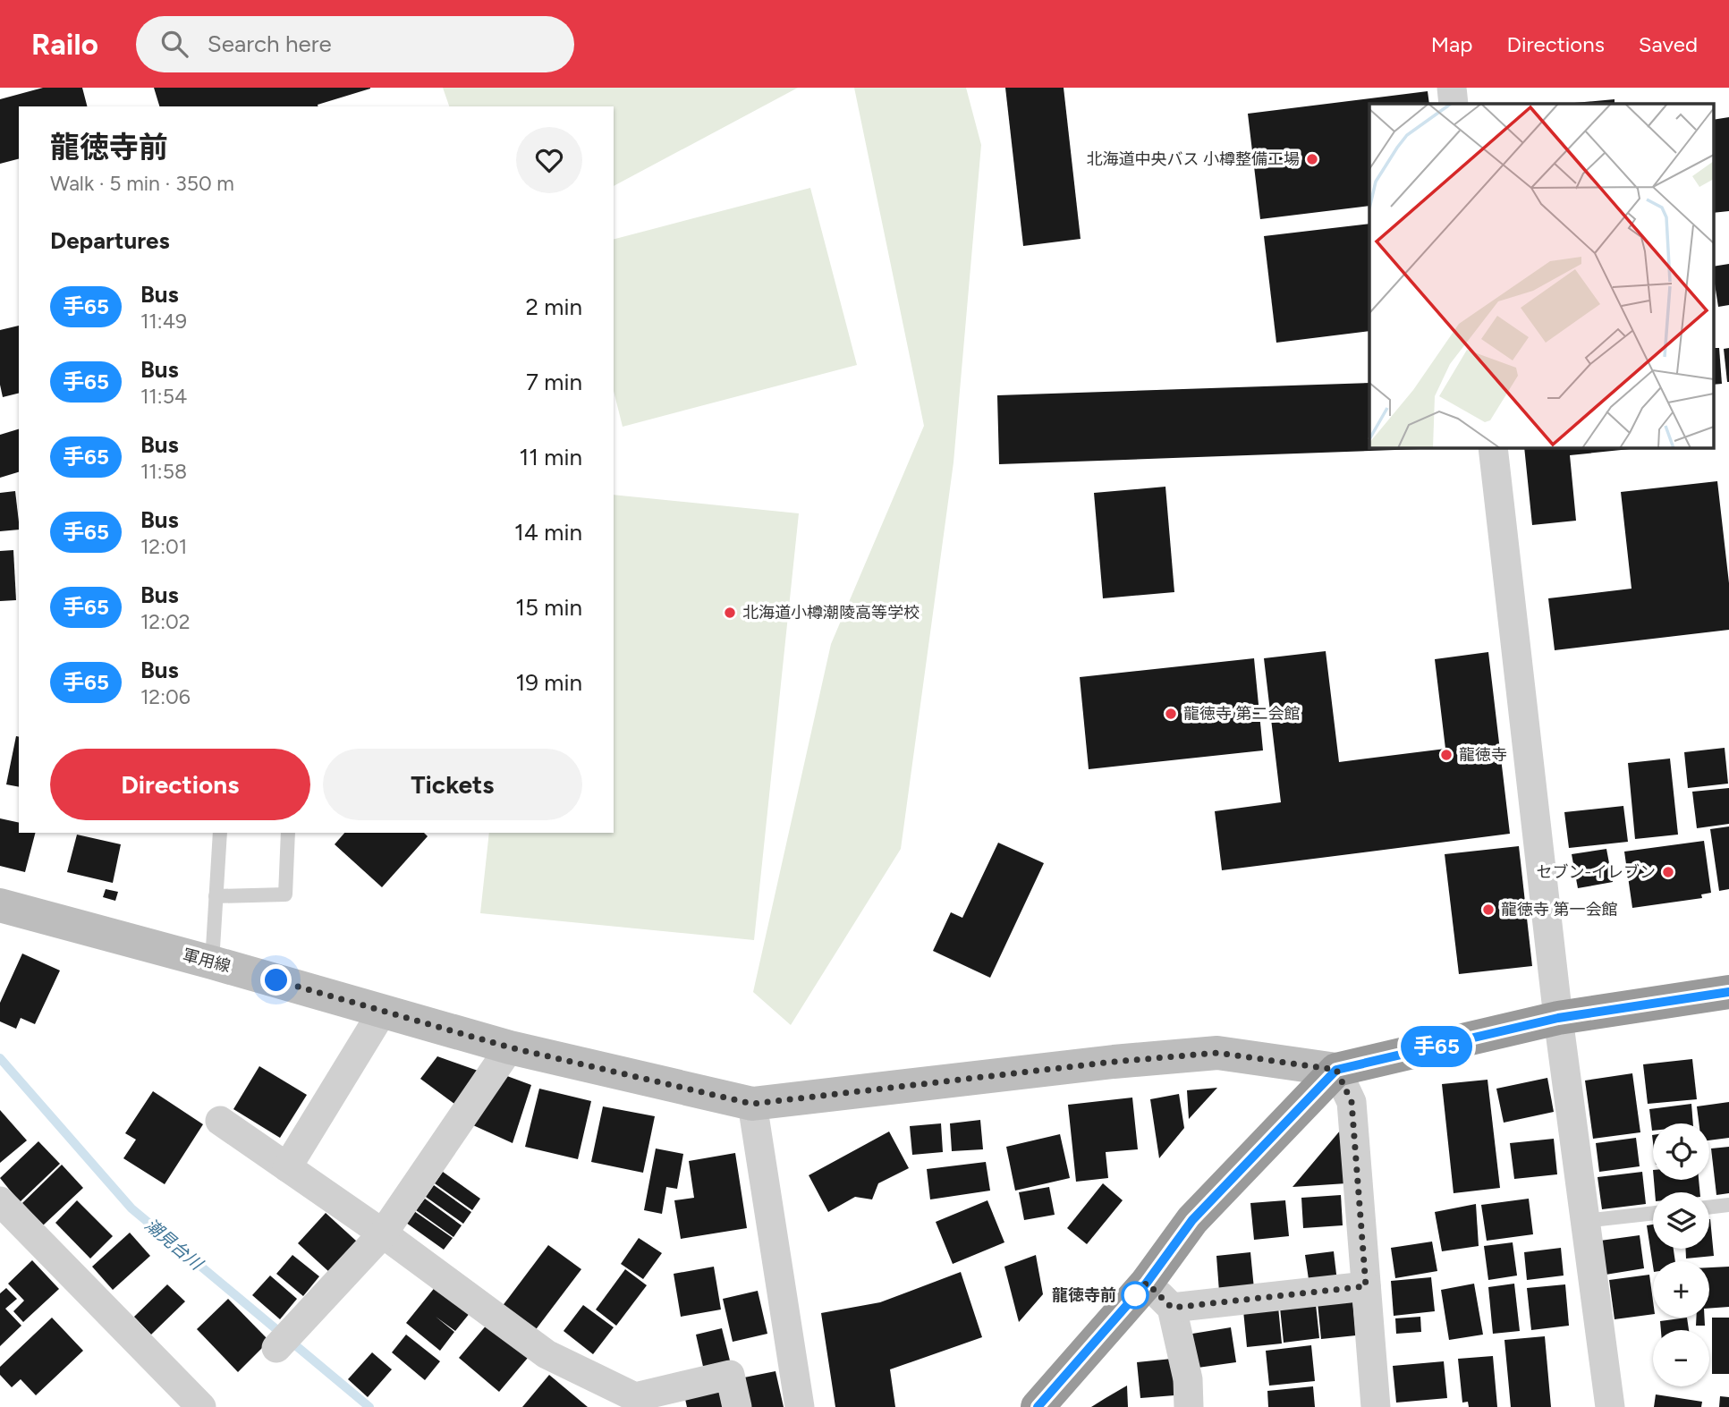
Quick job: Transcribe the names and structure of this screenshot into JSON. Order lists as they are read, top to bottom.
{
  "streets": {
    "street": ["軍用線"]
  },
  "water": ["潮見台川"],
  "places": [
    "北海道中央バス 小樽整備工場",
    "北海道小樽潮陵高等学校",
    "龍徳寺 第二会館",
    "龍徳寺",
    "セブン-イレブン",
    "龍徳寺 第一会館",
    "龍徳寺前"
  ],
  "lines": ["bus line 手65"],
  "page": {
    "header": "Railo",
    "search": "Search here",
    "nav": ["Map", "Directions", "Saved"],
    "on_map": "手65",
    "heading": [
      ["龍徳寺前", "Walk · 5 min · 350 m"],
      "Departures"
    ],
    "list": [
      {
        "mark": "手65",
        "name": "Bus",
        "note": "11:49",
        "value": "2 min"
      },
      {
        "mark": "手65",
        "name": "Bus",
        "note": "11:54",
        "value": "7 min"
      },
      {
        "mark": "手65",
        "name": "Bus",
        "note": "11:58",
        "value": "11 min"
      },
      {
        "mark": "手65",
        "name": "Bus",
        "note": "12:01",
        "value": "14 min"
      },
      {
        "mark": "手65",
        "name": "Bus",
        "note": "12:02",
        "value": "15 min"
      },
      {
        "mark": "手65",
        "name": "Bus",
        "note": "12:06",
        "value": "19 min"
      }
    ],
    "buttons": ["Directions", "Tickets"],
    "map_buttons": ["+", "−"]
  }
}
